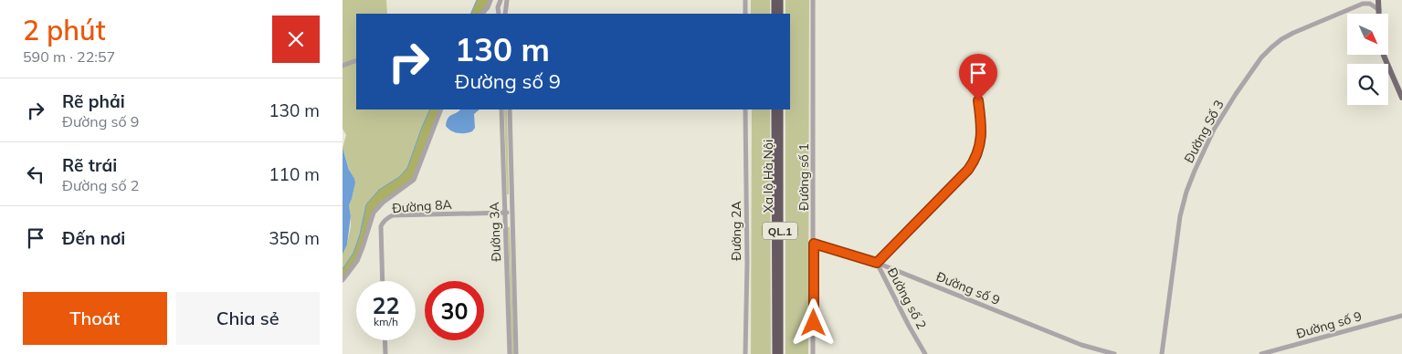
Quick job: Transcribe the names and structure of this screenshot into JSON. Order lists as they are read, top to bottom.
{
  "streets": {
    "highway": ["Xa lộ Hà Nội", "QL.1"],
    "street": [
      "Đường Số 3",
      "Đường số 1",
      "Đường 8A",
      "Đường 2A",
      "Đường 3A",
      "Đường số 9",
      "Đường số 2"
    ]
  },
  "crossings": [
    ["Đường số 1", "Đường số 9"],
    ["Đường 8A", "Đường 3A"],
    ["Đường số 9", "Đường số 2"]
  ],
  "north": "bottom right",
  "page": {
    "heading": ["2 phút", "590 m · 22:57"],
    "turn": ["130 m", "Đường số 9"],
    "list": [
      {
        "name": "Rẽ phải",
        "note": "Đường số 9",
        "value": "130 m"
      },
      {
        "name": "Rẽ trái",
        "note": "Đường số 2",
        "value": "110 m"
      },
      {
        "name": "Đến nơi",
        "value": "350 m"
      }
    ],
    "speed": "22 km/h",
    "limit": "30",
    "buttons": ["Thoát", "Chia sẻ"]
  }
}
